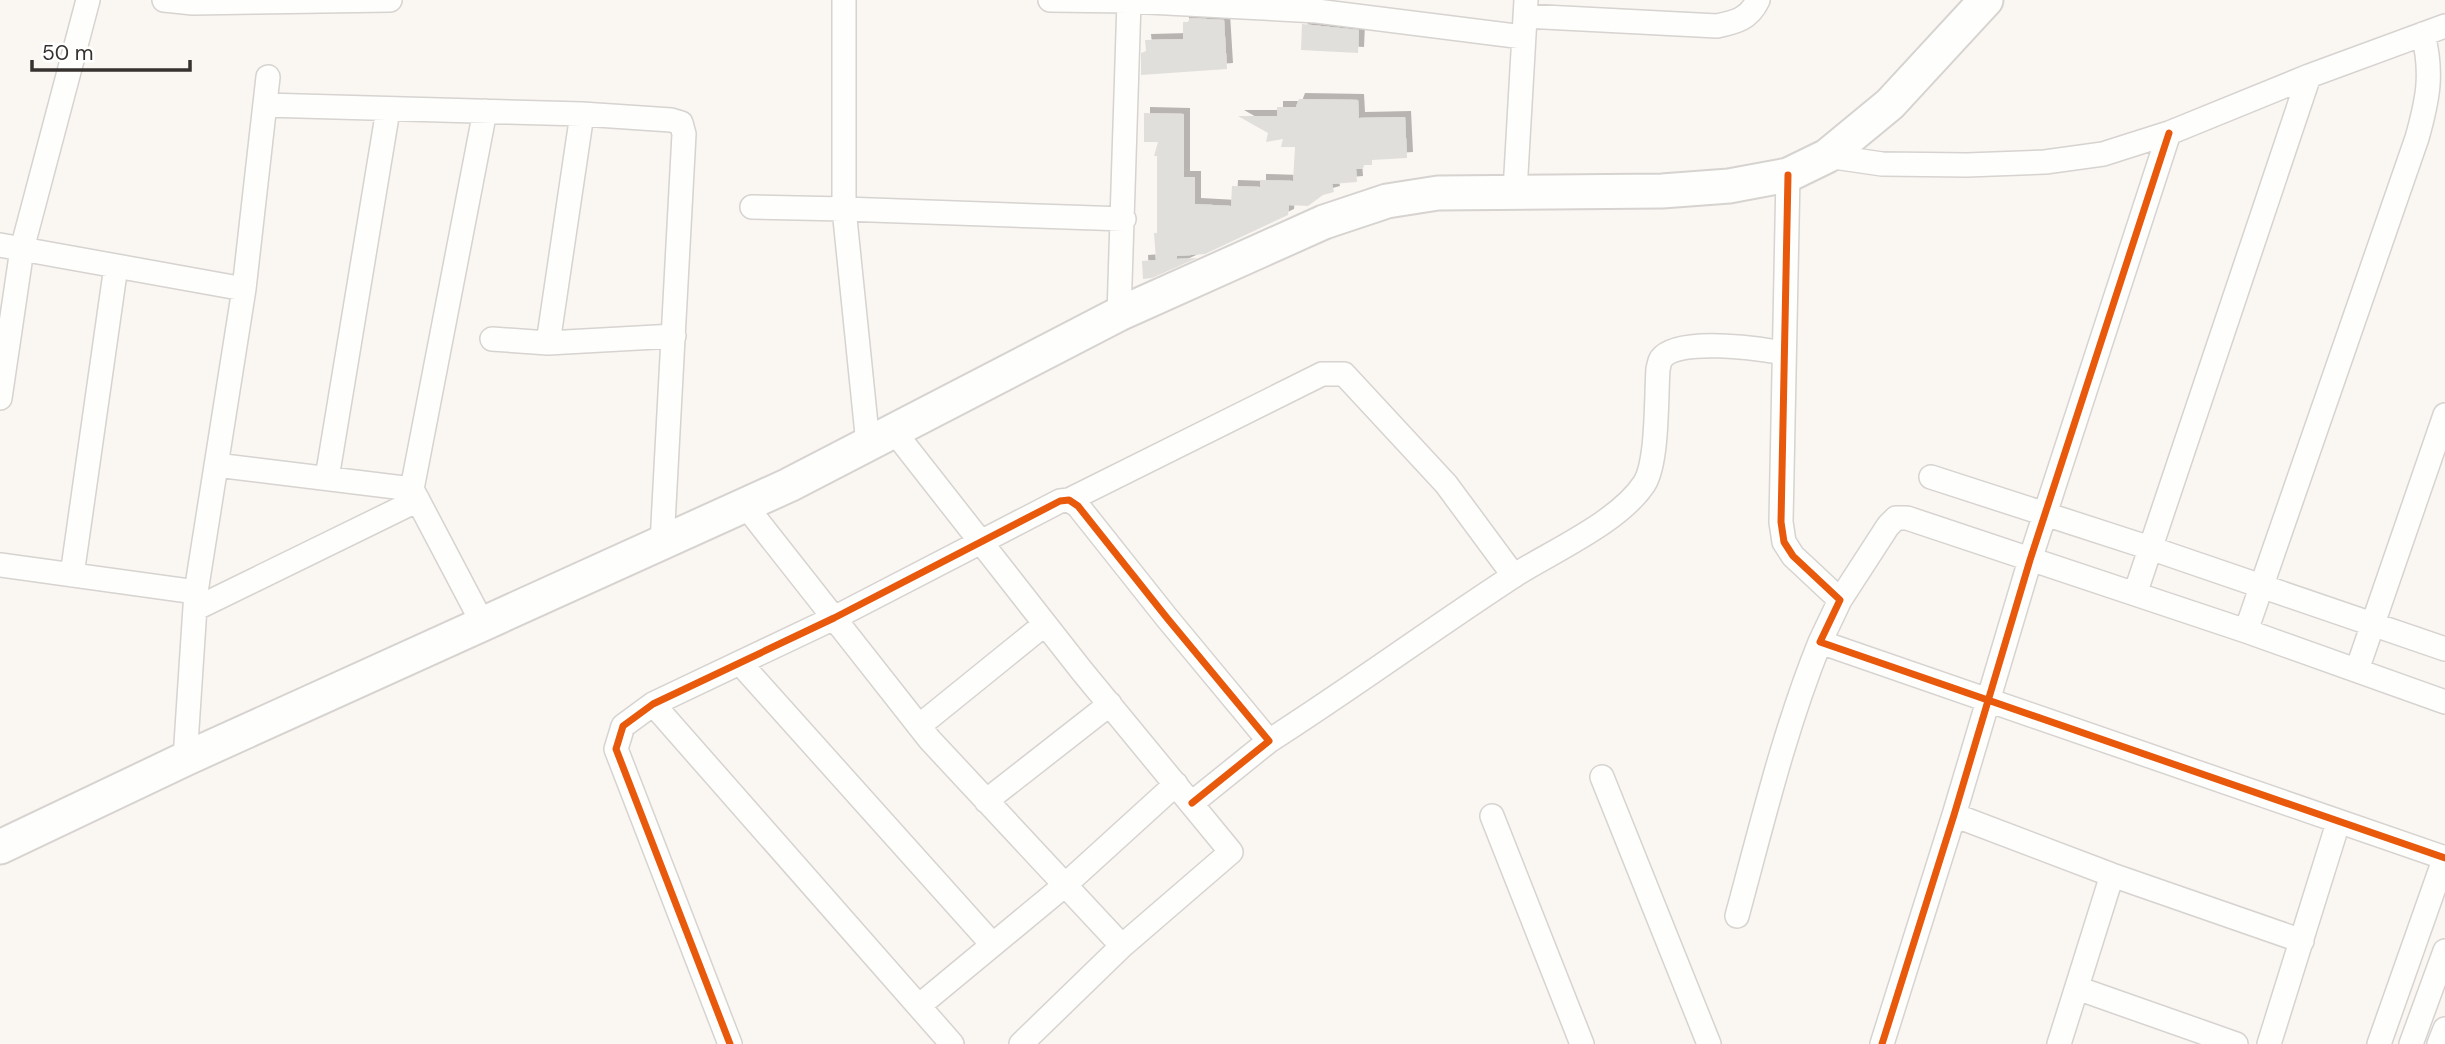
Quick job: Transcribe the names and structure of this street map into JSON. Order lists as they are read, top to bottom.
{
  "scale_bar": "50 m"
}
